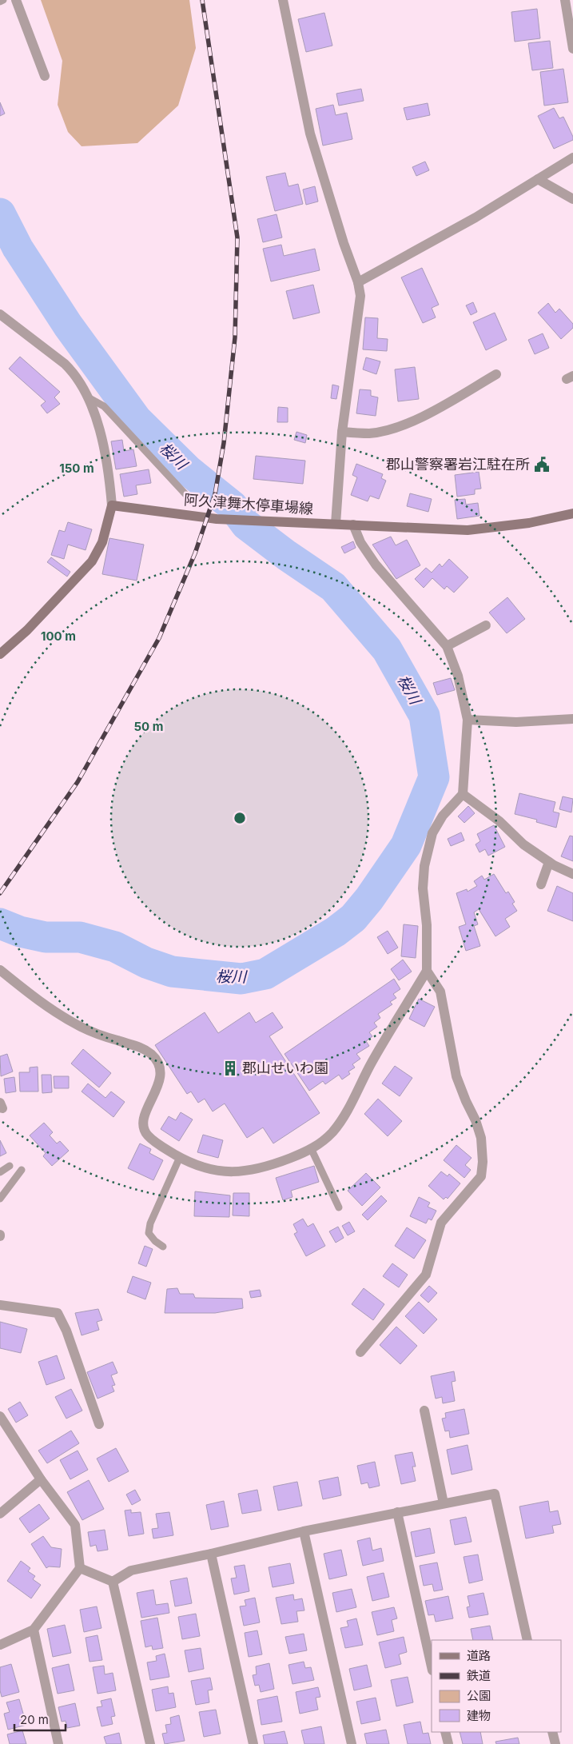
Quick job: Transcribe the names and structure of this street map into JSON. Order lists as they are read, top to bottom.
{
  "streets": {
    "main road": ["阿久津舞木停車場線"]
  },
  "water": ["桜川"],
  "places": {
    "public building": ["郡山警察署岩江駐在所"],
    "building": ["郡山せいわ園"]
  },
  "legend": [
    "道路",
    "鉄道",
    "公園",
    "建物"
  ],
  "scale_bar": "20 m",
  "rings": ["150 m", "100 m", "50 m"]
}
